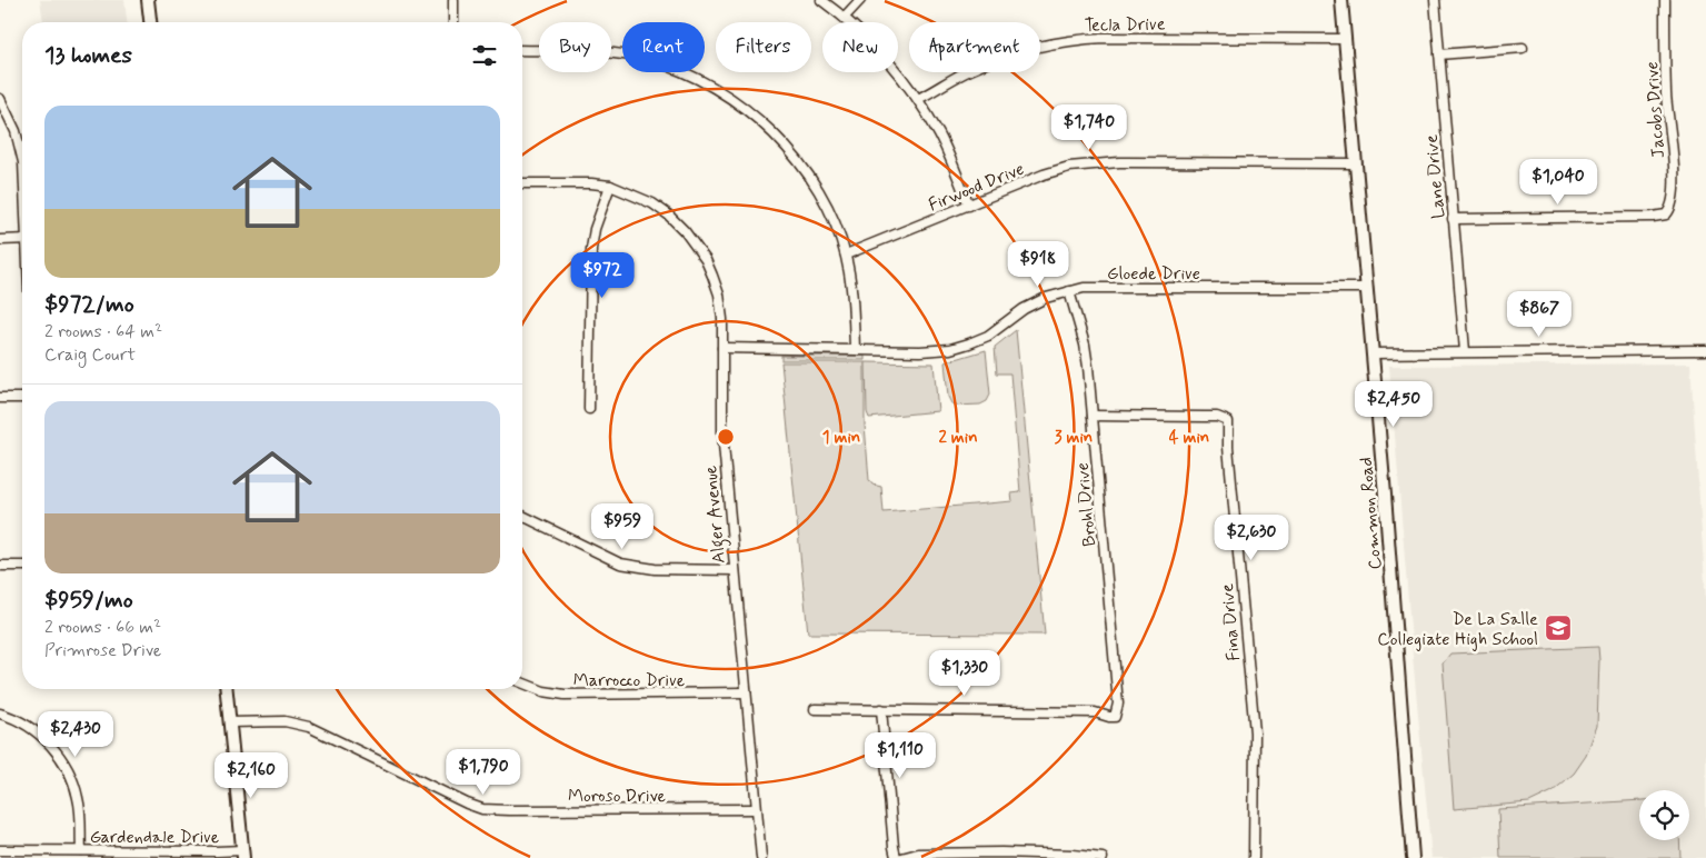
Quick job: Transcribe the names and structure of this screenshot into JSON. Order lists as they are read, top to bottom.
{
  "streets": {
    "street": [
      "Tecla Drive",
      "Jacobs Drive",
      "Lane Drive",
      "Firwood Drive",
      "Gloede Drive",
      "Brohl Drive",
      "Common Road",
      "Alger Avenue",
      "Fina Drive",
      "Marrocco Drive",
      "Moroso Drive",
      "Gardendale Drive"
    ]
  },
  "crossings": [
    ["Tecla Drive", "Common Road"],
    ["Jacobs Drive", "Lane Drive"],
    ["Firwood Drive", "Common Road"],
    ["Gloede Drive", "Brohl Drive"],
    ["Gloede Drive", "Common Road"],
    ["Gloede Drive", "Alger Avenue"],
    ["Brohl Drive", "Fina Drive"],
    ["Alger Avenue", "Marrocco Drive"],
    ["Alger Avenue", "Moroso Drive"]
  ],
  "places": {
    "school or university": ["De La Salle Collegiate High School"]
  },
  "page": {
    "chip": [
      "Buy",
      "Rent",
      "Filters",
      "New",
      "Apartment"
    ],
    "heading": "13 homes",
    "list": [
      {
        "name": "$972/mo",
        "note": "2 rooms · 64 m² · Craig Court"
      },
      {
        "name": "$959/mo",
        "note": "2 rooms · 66 m² · Primrose Drive"
      }
    ],
    "price": [
      "$1,740",
      "$1,040",
      "$918",
      "$972",
      "$867",
      "$2,450",
      "$959",
      "$2,630",
      "$1,330",
      "$2,430",
      "$1,110",
      "$1,790",
      "$2,160"
    ]
  },
  "rings": [
    "1 min",
    "2 min",
    "3 min",
    "4 min"
  ]
}
